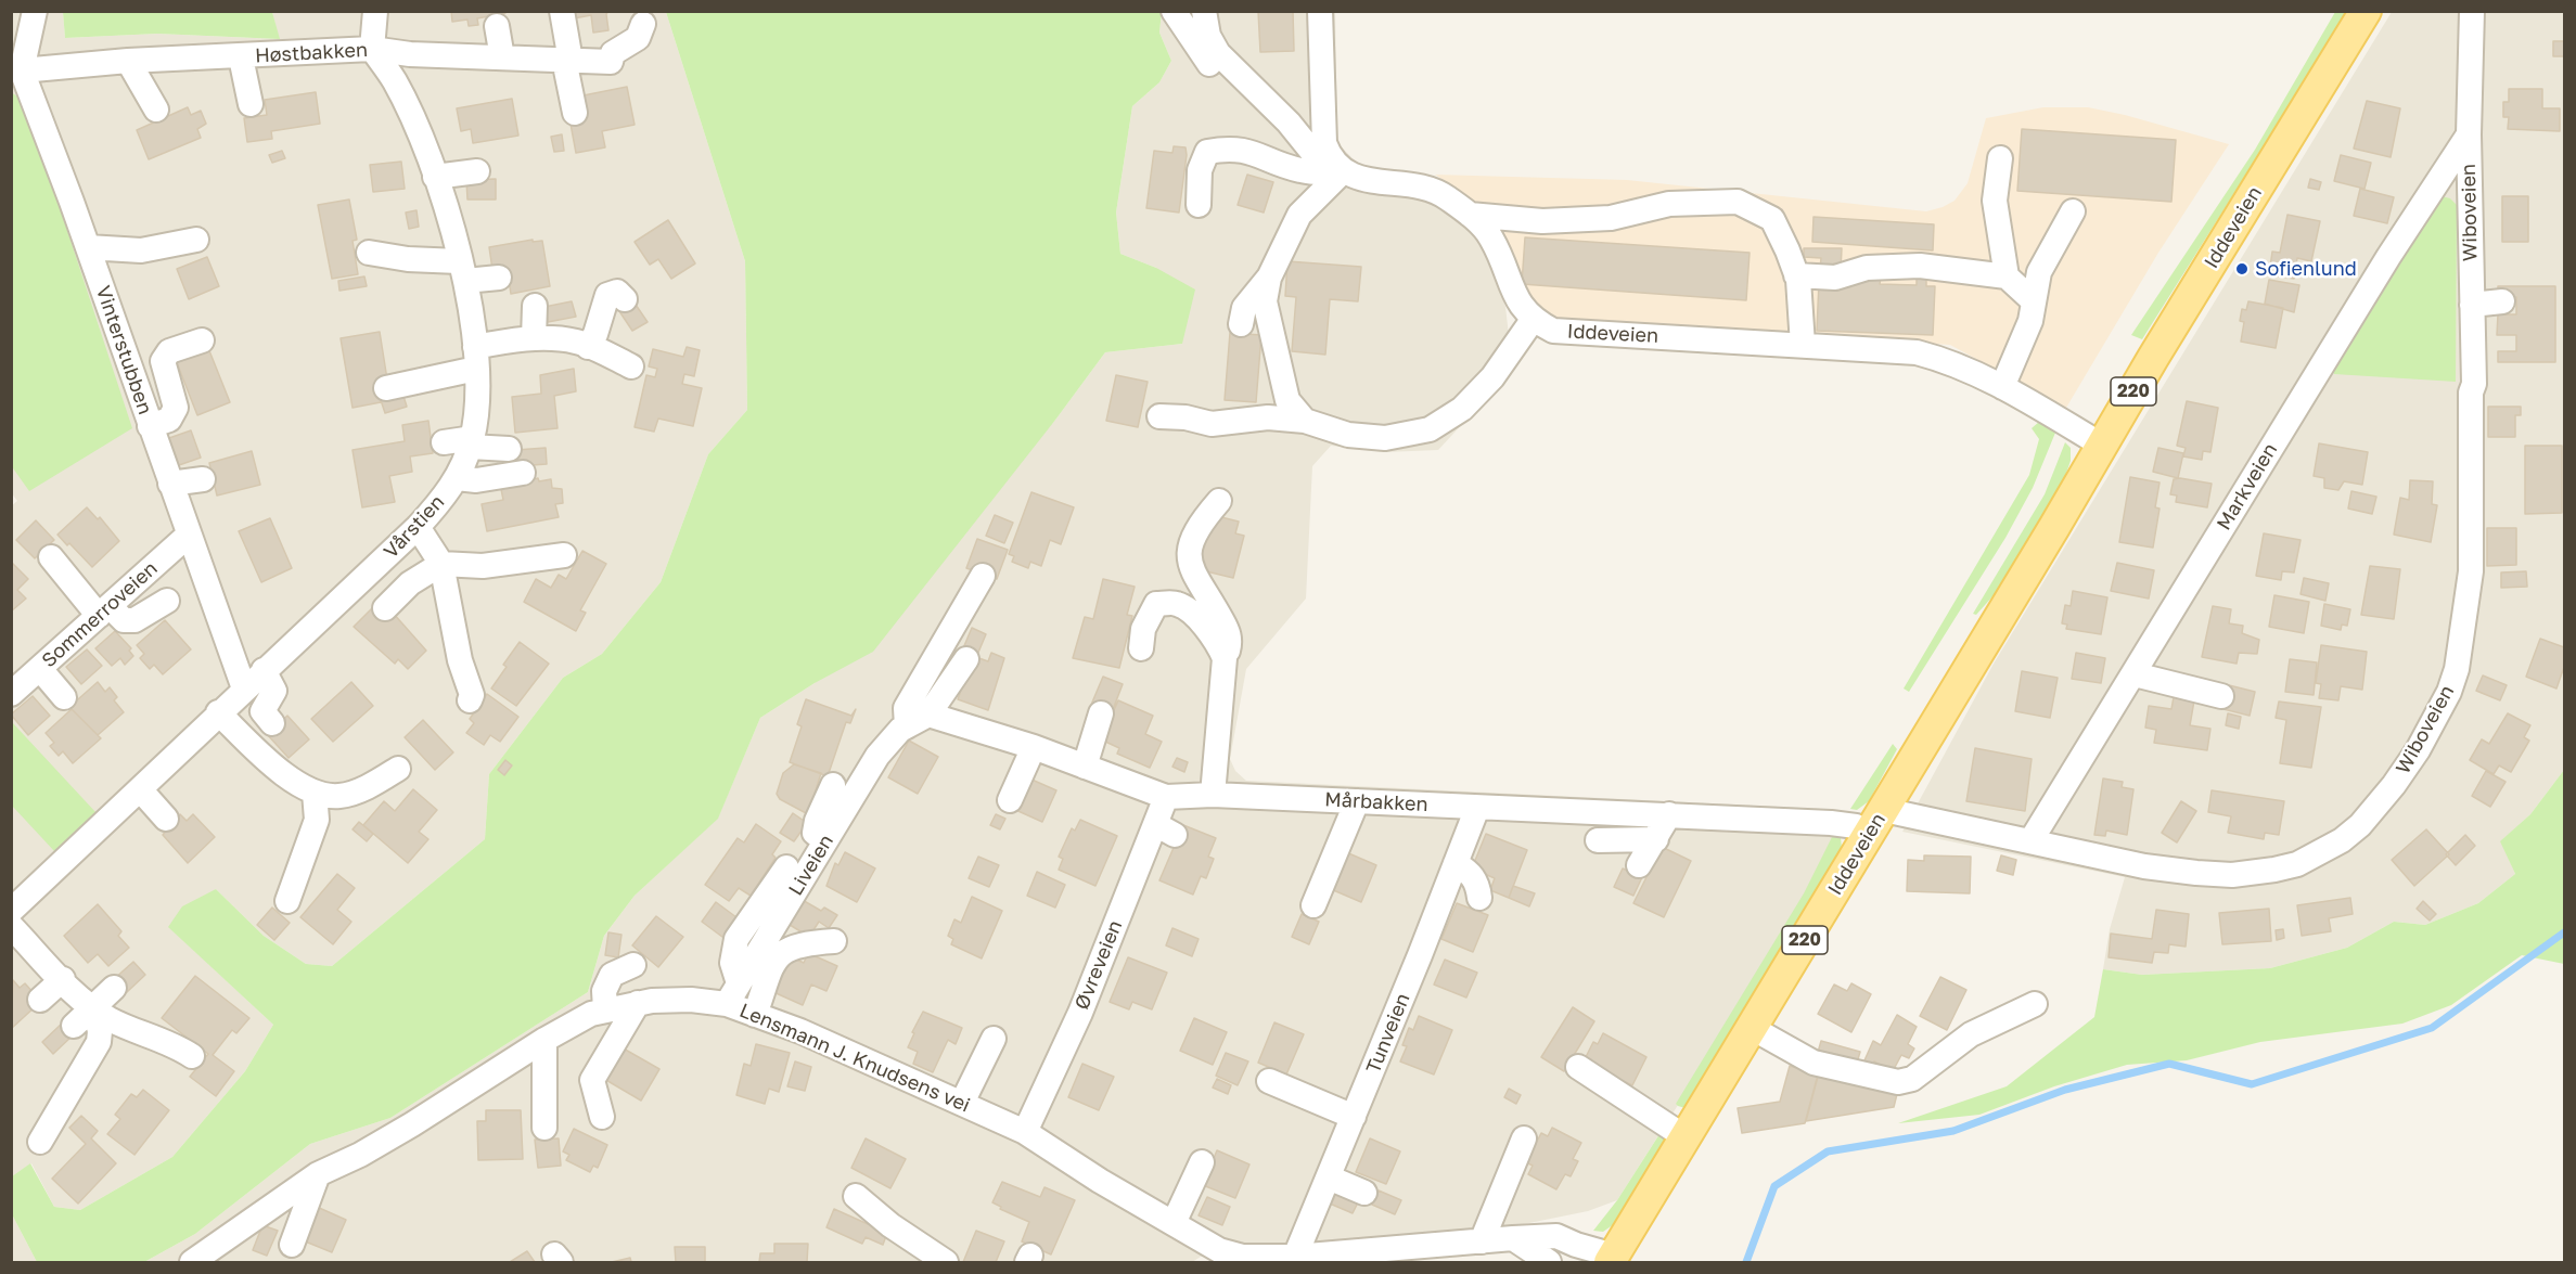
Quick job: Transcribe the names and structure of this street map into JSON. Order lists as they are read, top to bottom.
{
  "streets": {
    "main road": ["Iddeveien", "220"],
    "street": [
      "Høstbakken",
      "Wiboveien",
      "Vinterstubben",
      "Markveien",
      "Vårstien",
      "Sommerroveien",
      "Mårbakken",
      "Liveien",
      "Øvreveien",
      "Tunveien",
      "Lensmann J. Knudsens vei"
    ]
  },
  "crossings": [
    ["Høstbakken", "Vinterstubben"],
    ["Høstbakken", "Vårstien"],
    ["Wiboveien", "Iddeveien"],
    ["Wiboveien", "Markveien"],
    ["Wiboveien", "Mårbakken"],
    ["Iddeveien", "Mårbakken"],
    ["Iddeveien", "Lensmann J. Knudsens vei"],
    ["Vinterstubben", "Vårstien"],
    ["Vinterstubben", "Sommerroveien"],
    ["Mårbakken", "Øvreveien"],
    ["Mårbakken", "Tunveien"],
    ["Liveien", "Lensmann J. Knudsens vei"],
    ["Øvreveien", "Lensmann J. Knudsens vei"],
    ["Tunveien", "Lensmann J. Knudsens vei"]
  ],
  "places": ["Sofienlund"]
}
